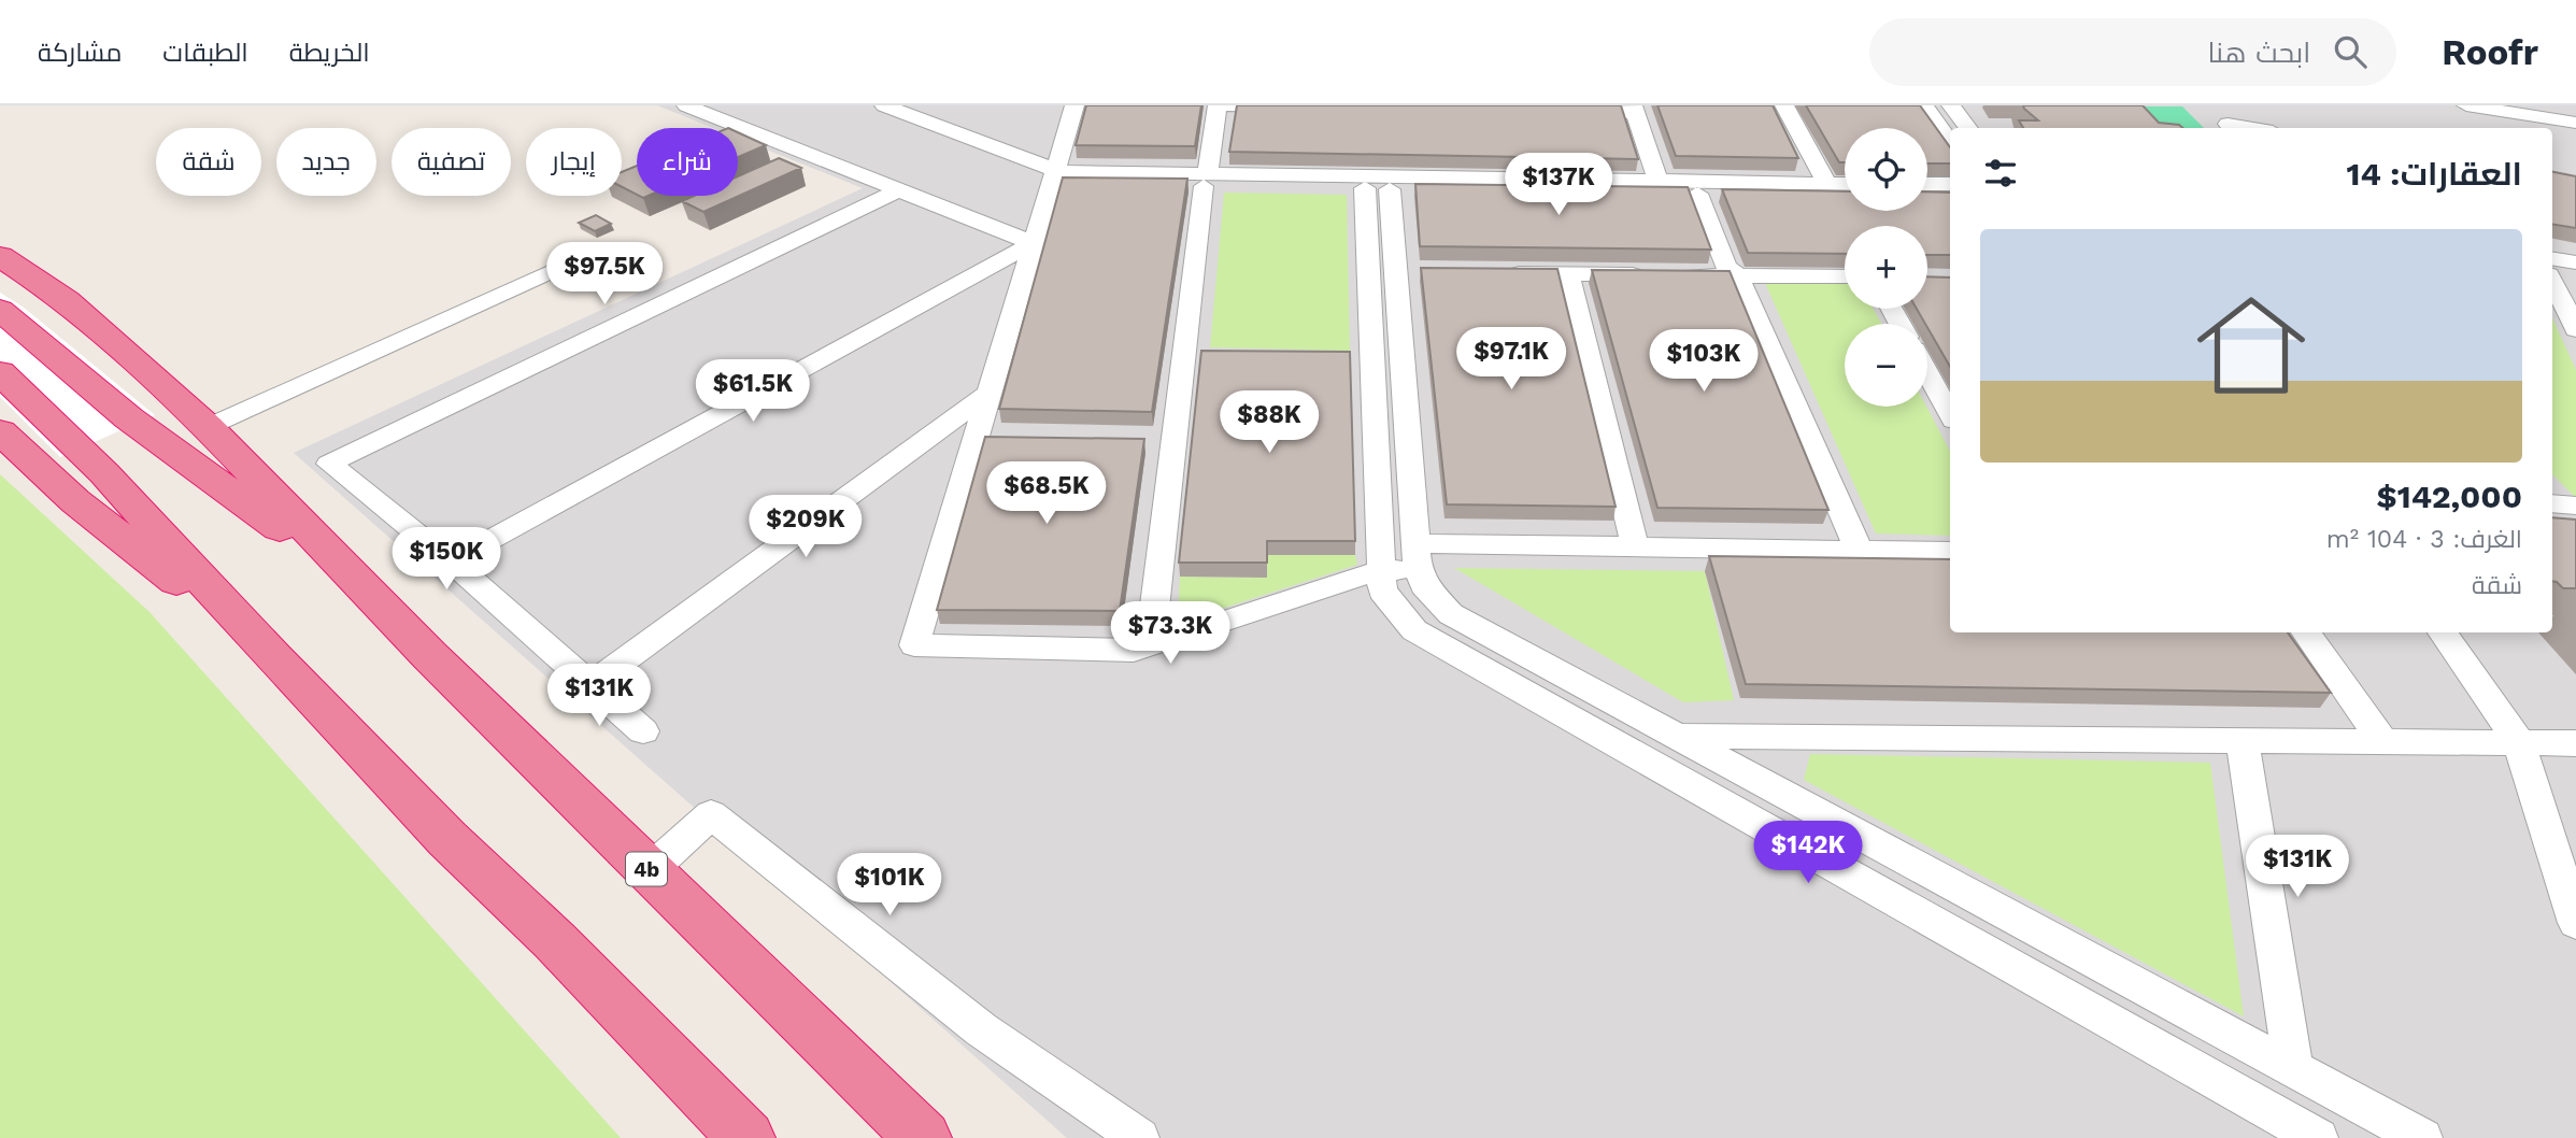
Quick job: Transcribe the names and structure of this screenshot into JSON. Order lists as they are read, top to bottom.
{
  "streets": {
    "highway": ["4b"]
  },
  "page": {
    "header": "Roofr",
    "search": "ابحث هنا",
    "nav": ["الخريطة", "الطبقات", "مشاركة"],
    "map_buttons": ["+", "−"],
    "chip": [
      "شراء",
      "إيجار",
      "تصفية",
      "جديد",
      "شقة"
    ],
    "heading": "العقارات: 14",
    "price": [
      "$137K",
      "$97.5K",
      "$97.1K",
      "$103K",
      "$61.5K",
      "$88K",
      "$68.5K",
      "$209K",
      "$150K",
      "$73.3K",
      "$131K",
      "$142K",
      "$131K",
      "$101K"
    ],
    "list": [
      {
        "name": "$142,000",
        "note": "الغرف: 3 · 104 m² · شقة"
      }
    ]
  }
}
